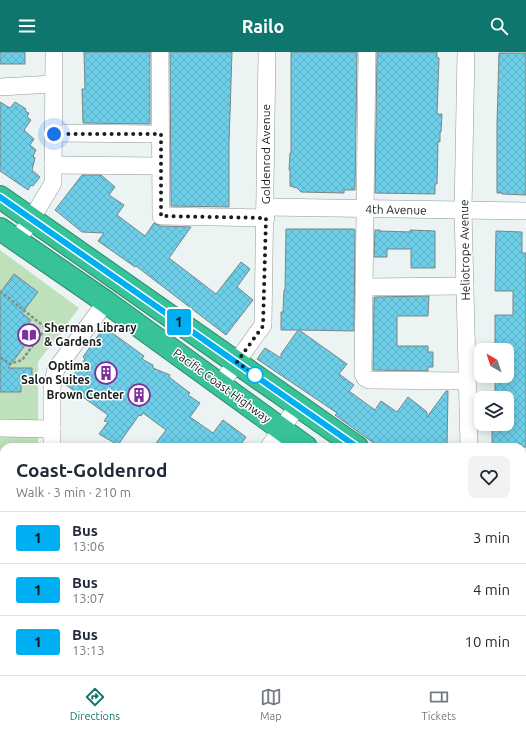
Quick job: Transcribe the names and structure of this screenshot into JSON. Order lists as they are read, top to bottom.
{
  "streets": {
    "highway": ["Pacific Coast Highway"],
    "street": ["Goldenrod Avenue", "4th Avenue", "Heliotrope Avenue"]
  },
  "crossings": [
    ["Goldenrod Avenue", "4th Avenue"],
    ["Goldenrod Avenue", "Pacific Coast Highway"],
    ["4th Avenue", "Heliotrope Avenue"]
  ],
  "places": {
    "library": ["Sherman Library & Gardens"],
    "building": ["Optima Salon Suites", "Brown Center"]
  },
  "lines": ["bus line 1"],
  "north": "top left",
  "page": {
    "header": "Railo",
    "on_map": "1",
    "heading": ["Coast-Goldenrod", "Walk · 3 min · 210 m"],
    "list": [
      {
        "mark": "1",
        "name": "Bus",
        "note": "13:06",
        "value": "3 min"
      },
      {
        "mark": "1",
        "name": "Bus",
        "note": "13:07",
        "value": "4 min"
      },
      {
        "mark": "1",
        "name": "Bus",
        "note": "13:13",
        "value": "10 min"
      }
    ],
    "tabs": ["Directions", "Map", "Tickets"]
  }
}
